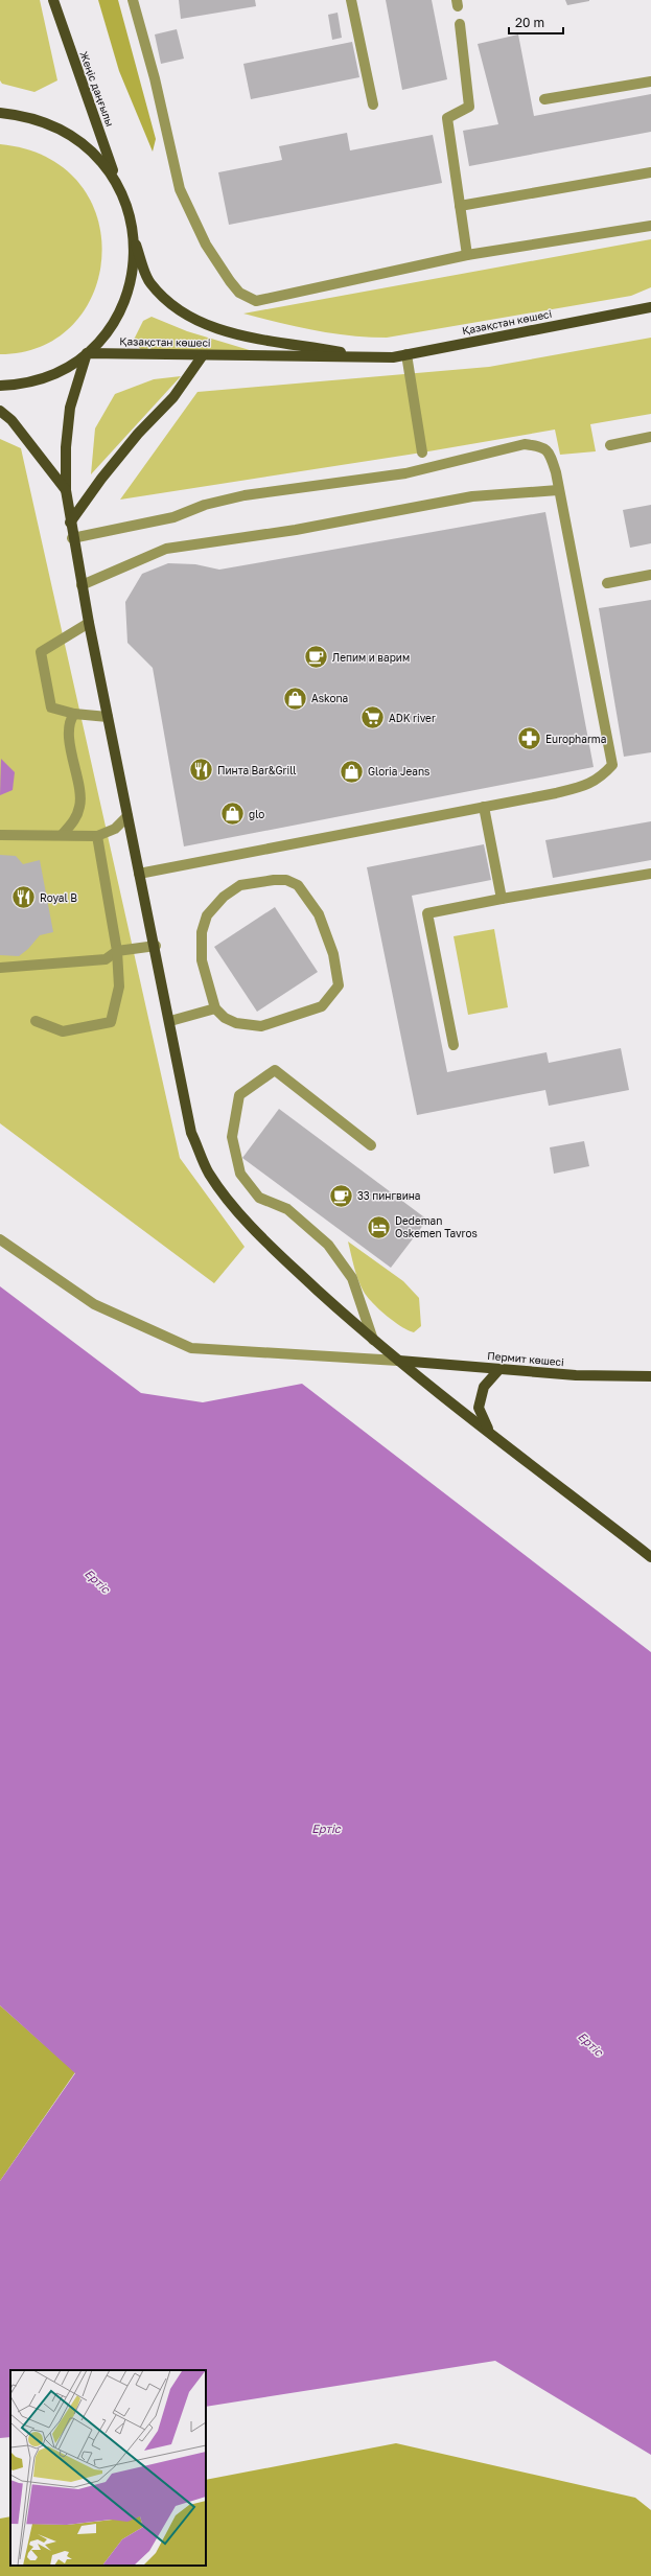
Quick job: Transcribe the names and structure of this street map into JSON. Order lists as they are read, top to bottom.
{
  "streets": {
    "main road": ["Жеңіс даңғылы", "Қазақстан көшесі", "Пермит көшесі"]
  },
  "water": ["Ертіс"],
  "places": {
    "cafe": ["Лепим и варим", "33 пингвина"],
    "shop": ["Askona", "Gloria Jeans", "glo"],
    "supermarket": ["ADK river"],
    "pharmacy": ["Europharma"],
    "restaurant": ["Пинта Bar&Grill", "Royal B"],
    "hotel": ["Dedeman Oskemen Tavros"]
  },
  "scale_bar": "20 m"
}
